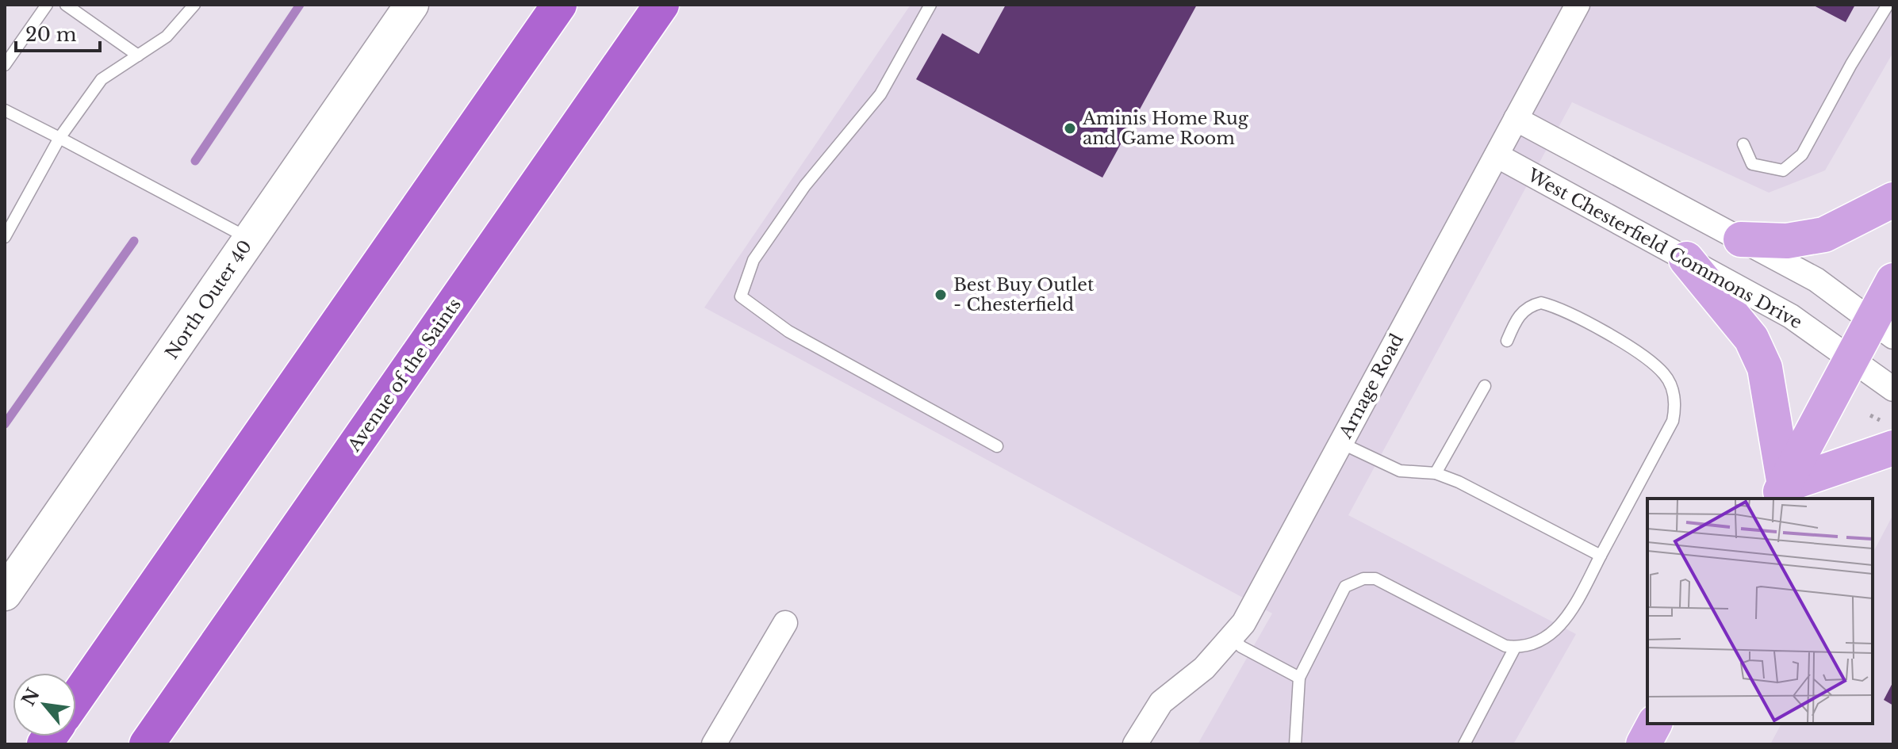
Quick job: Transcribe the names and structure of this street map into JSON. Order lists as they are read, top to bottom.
{
  "streets": {
    "highway": ["Avenue of the Saints"],
    "street": ["West Chesterfield Commons Drive", "North Outer 40", "Arnage Road"]
  },
  "crossings": [
    ["West Chesterfield Commons Drive", "Arnage Road"]
  ],
  "places": ["Aminis Home Rug and Game Room", "Best Buy Outlet - Chesterfield"],
  "scale_bar": "20 m",
  "north": "top left"
}
